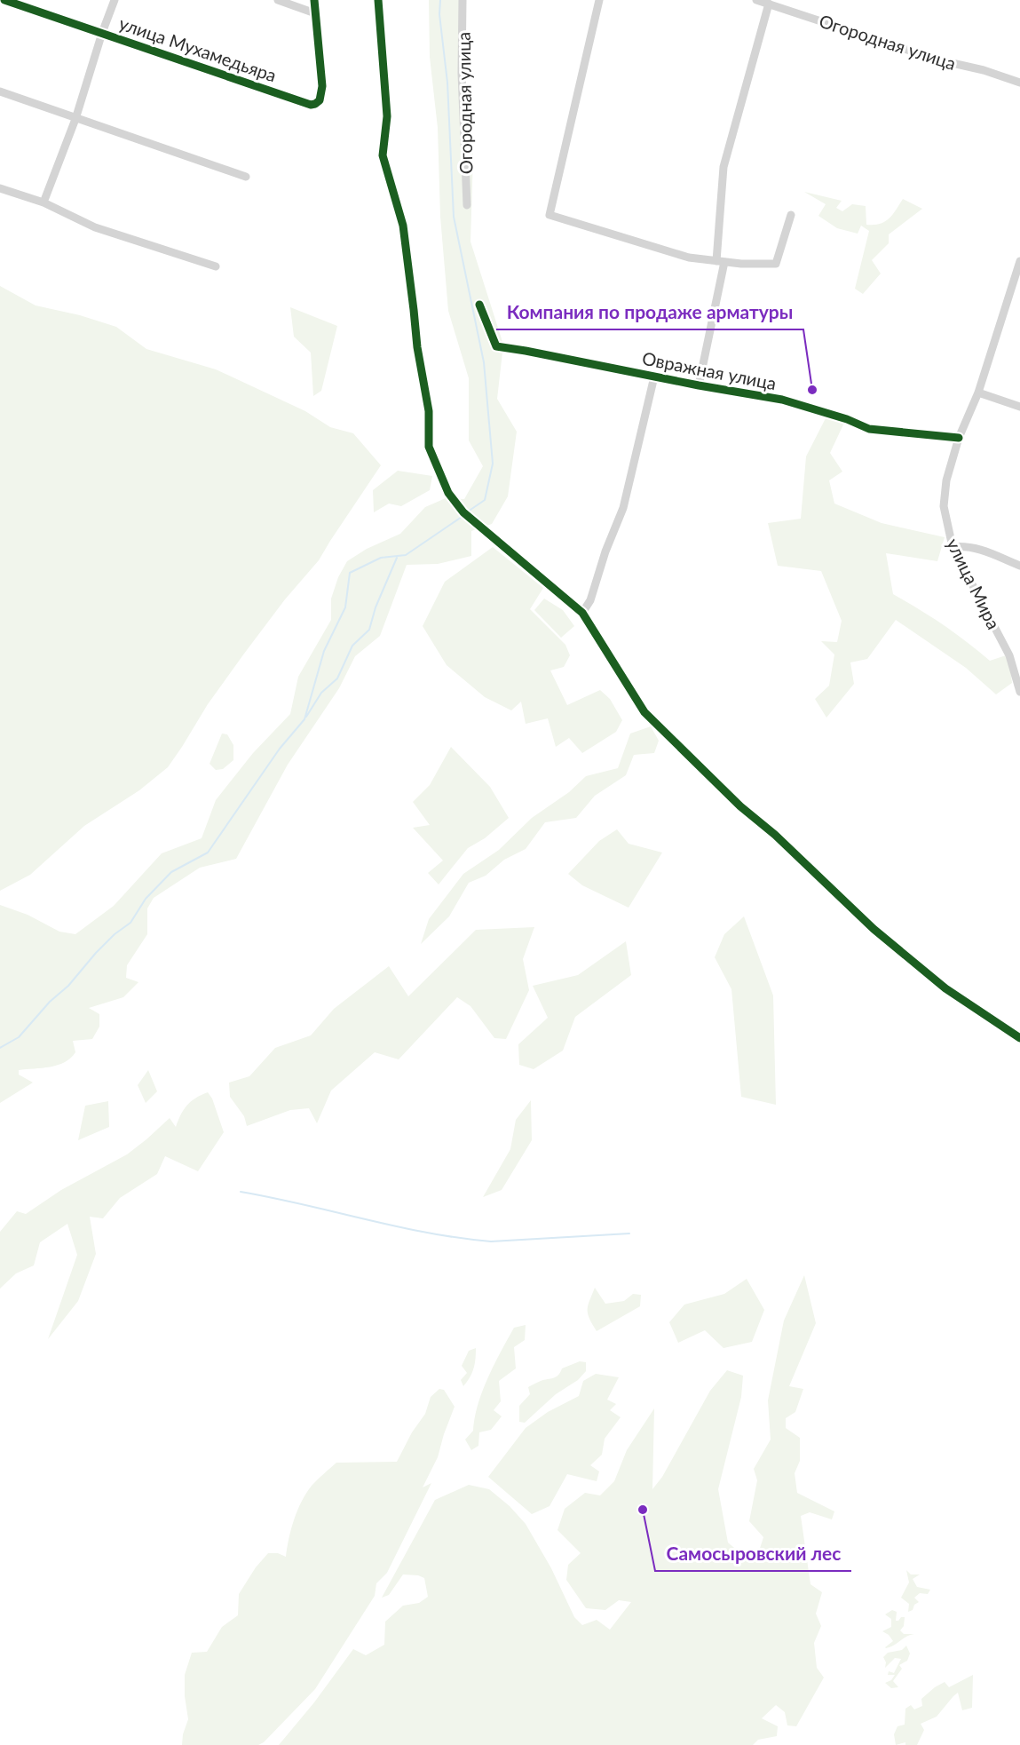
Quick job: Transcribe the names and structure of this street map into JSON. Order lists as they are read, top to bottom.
{
  "streets": {
    "street": [
      "Огородная улица",
      "улица Мухамедьяра",
      "Овражная улица",
      "улица Мира"
    ]
  },
  "crossings": [
    ["Овражная улица", "улица Мира"]
  ],
  "places": ["Компания по продаже арматуры", "Самосыровский лес"]
}
